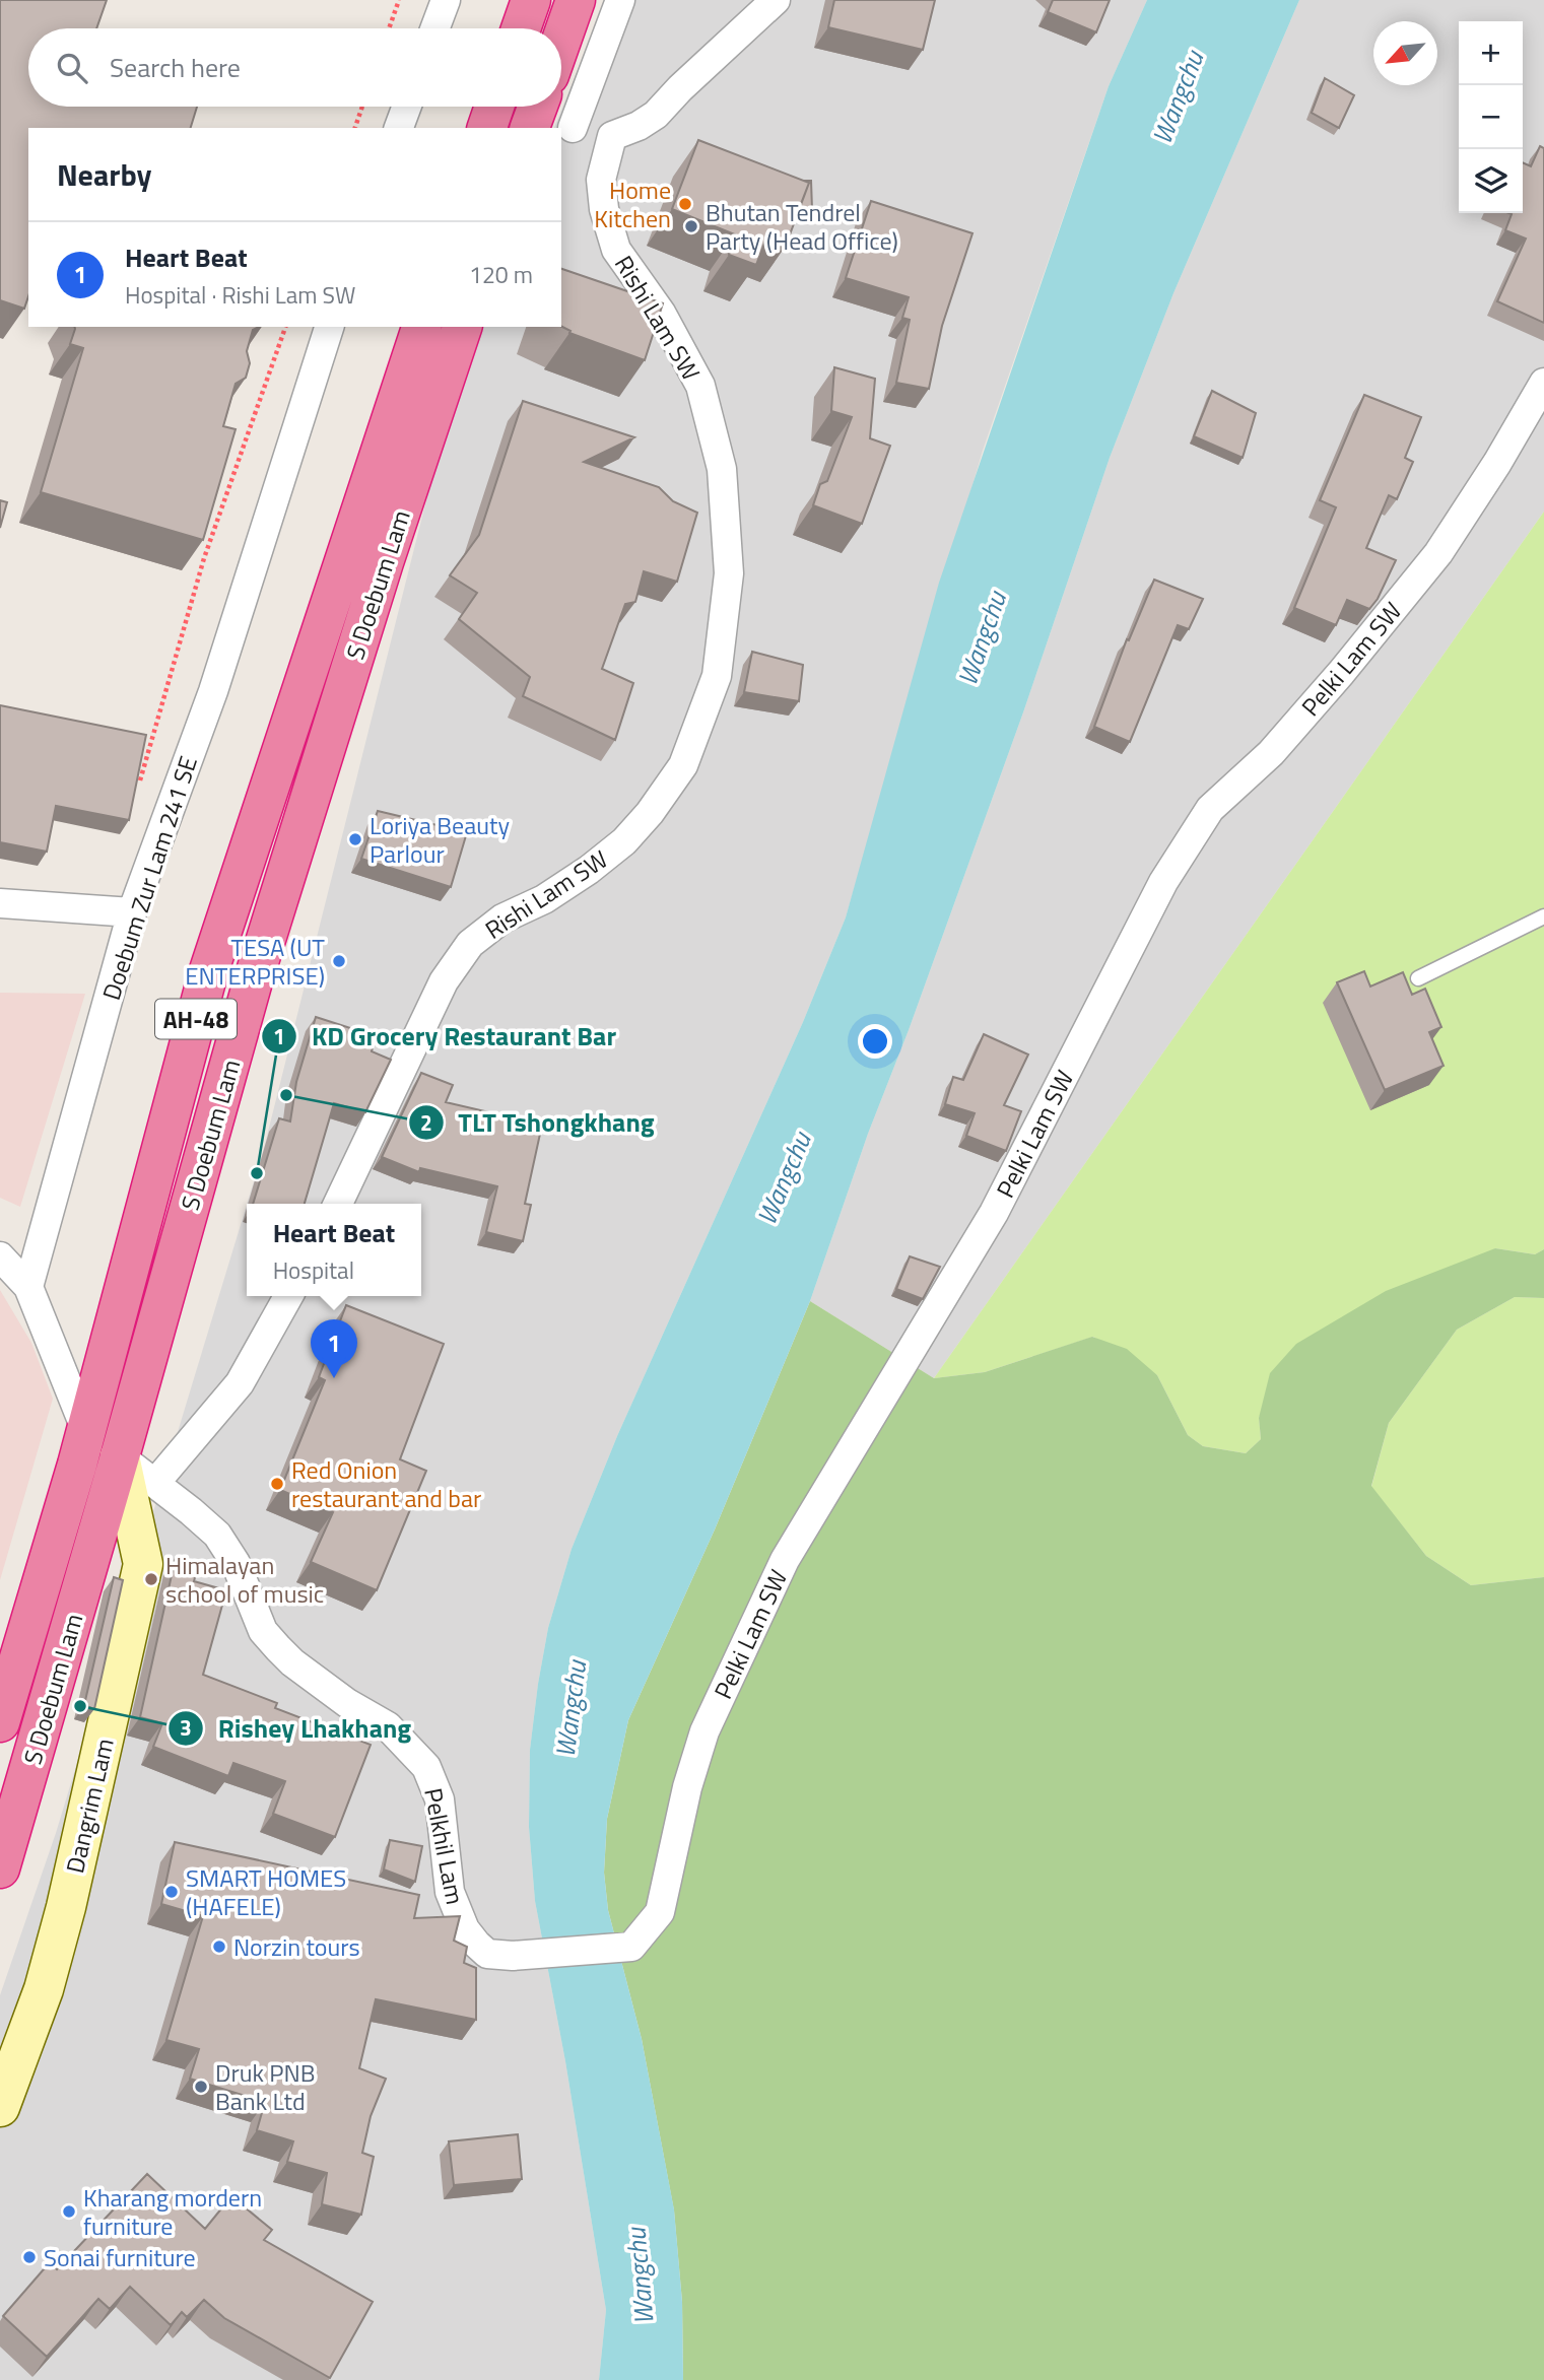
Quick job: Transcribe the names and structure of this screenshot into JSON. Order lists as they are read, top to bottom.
{
  "streets": {
    "highway": ["S Doebum Lam", "AH-48"],
    "street": [
      "Rishi Lam SW",
      "Pelki Lam SW",
      "Doebum Zur Lam 241 SE",
      "Dangrim Lam",
      "Pelkhil Lam"
    ]
  },
  "crossings": [
    ["S Doebum Lam", "Dangrim Lam"],
    ["S Doebum Lam", "Pelkhil Lam"],
    ["Pelki Lam SW", "Pelkhil Lam"],
    ["Dangrim Lam", "Pelkhil Lam"]
  ],
  "water": ["Wangchu"],
  "places": [
    "Home Kitchen",
    "Bhutan Tendrel Party (Head Office)",
    "Loriya Beauty Parlour",
    "TESA (UT ENTERPRISE)",
    "TLT Tshongkhang",
    "KD Grocery Restaurant Bar",
    "Red Onion restaurant and bar",
    "Himalayan school of music",
    "Rishey Lhakhang",
    "SMART HOMES (HAFELE)",
    "Norzin tours",
    "Druk PNB Bank Ltd",
    "Kharang mordern furniture",
    "Sonai furniture"
  ],
  "north": "bottom left",
  "page": {
    "map_buttons": ["+", "−"],
    "search": "Search here",
    "heading": "Nearby",
    "list": [
      {
        "mark": "1",
        "name": "Heart Beat",
        "note": "Hospital · Rishi Lam SW",
        "value": "120 m"
      }
    ],
    "popup": ["Heart Beat", "Hospital"],
    "pins": "1"
  }
}
